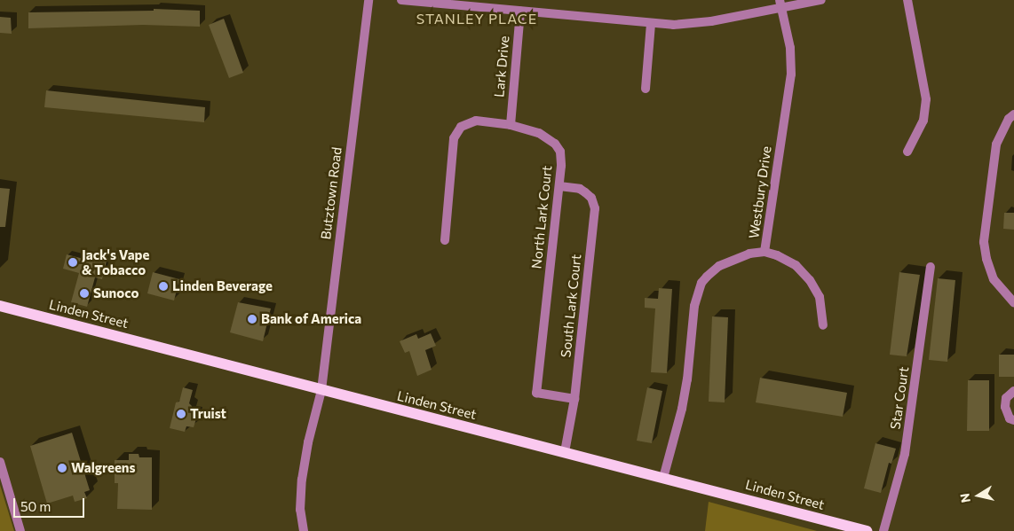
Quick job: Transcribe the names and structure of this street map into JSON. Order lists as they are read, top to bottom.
{
  "streets": {
    "main road": ["Linden Street"],
    "street": [
      "Lark Drive",
      "Westbury Drive",
      "Butztown Road",
      "North Lark Court",
      "South Lark Court",
      "Star Court"
    ]
  },
  "crossings": [
    ["Lark Drive", "North Lark Court"],
    ["Westbury Drive", "Linden Street"],
    ["Butztown Road", "Linden Street"],
    ["North Lark Court", "South Lark Court"],
    ["South Lark Court", "Linden Street"]
  ],
  "districts": ["STANLEY PLACE"],
  "places": [
    "Jack's Vape & Tobacco",
    "Linden Beverage",
    "Sunoco",
    "Bank of America",
    "Truist",
    "Walgreens"
  ],
  "scale_bar": "50 m",
  "north": "left"
}
